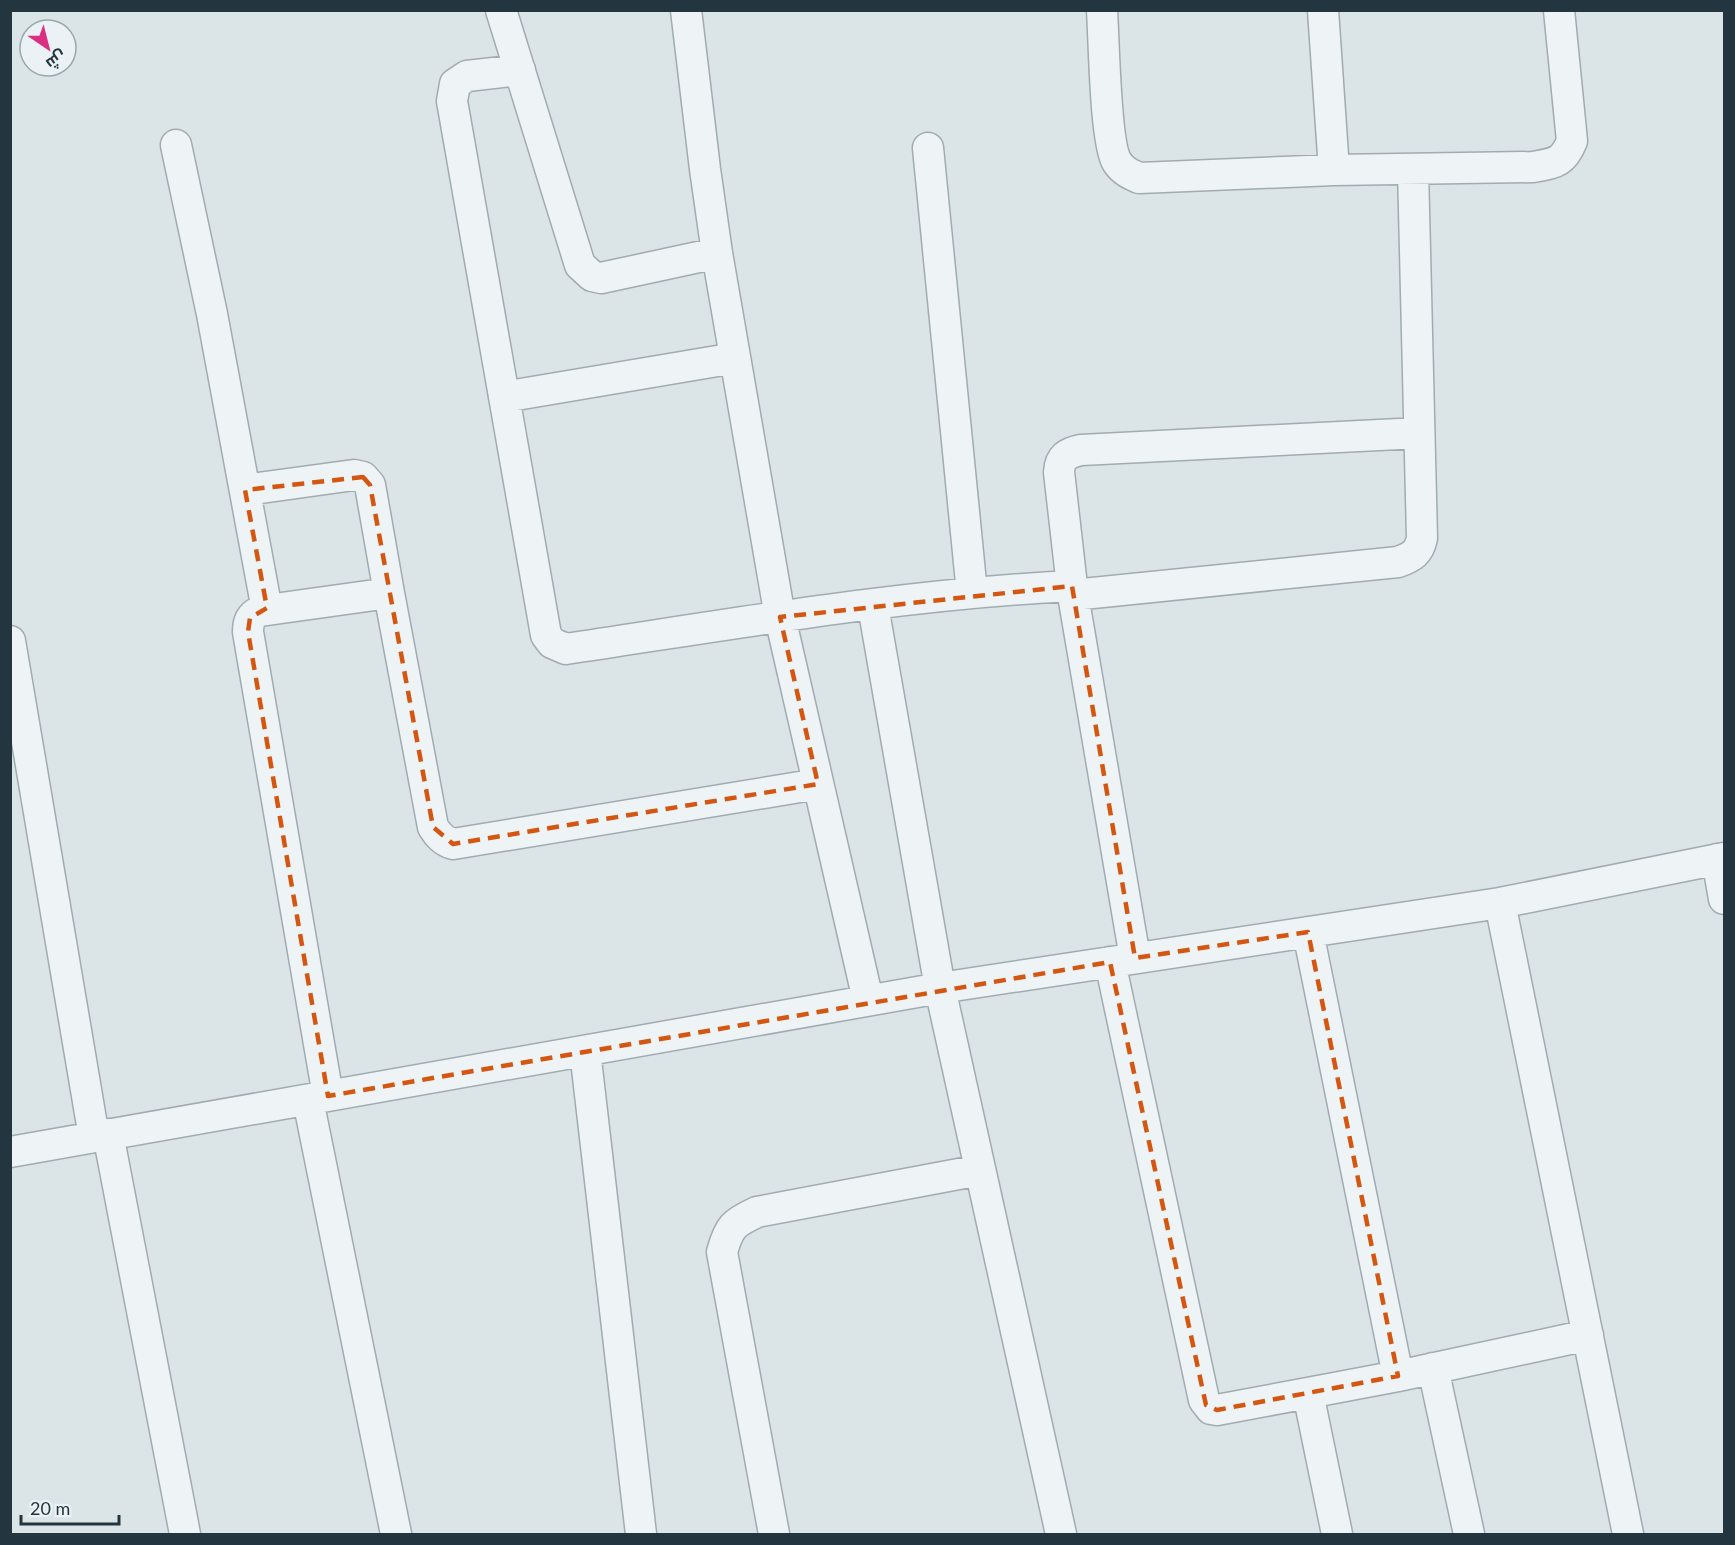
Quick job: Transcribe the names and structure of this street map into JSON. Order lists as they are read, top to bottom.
{
  "scale_bar": "20 m",
  "north": "bottom right"
}
